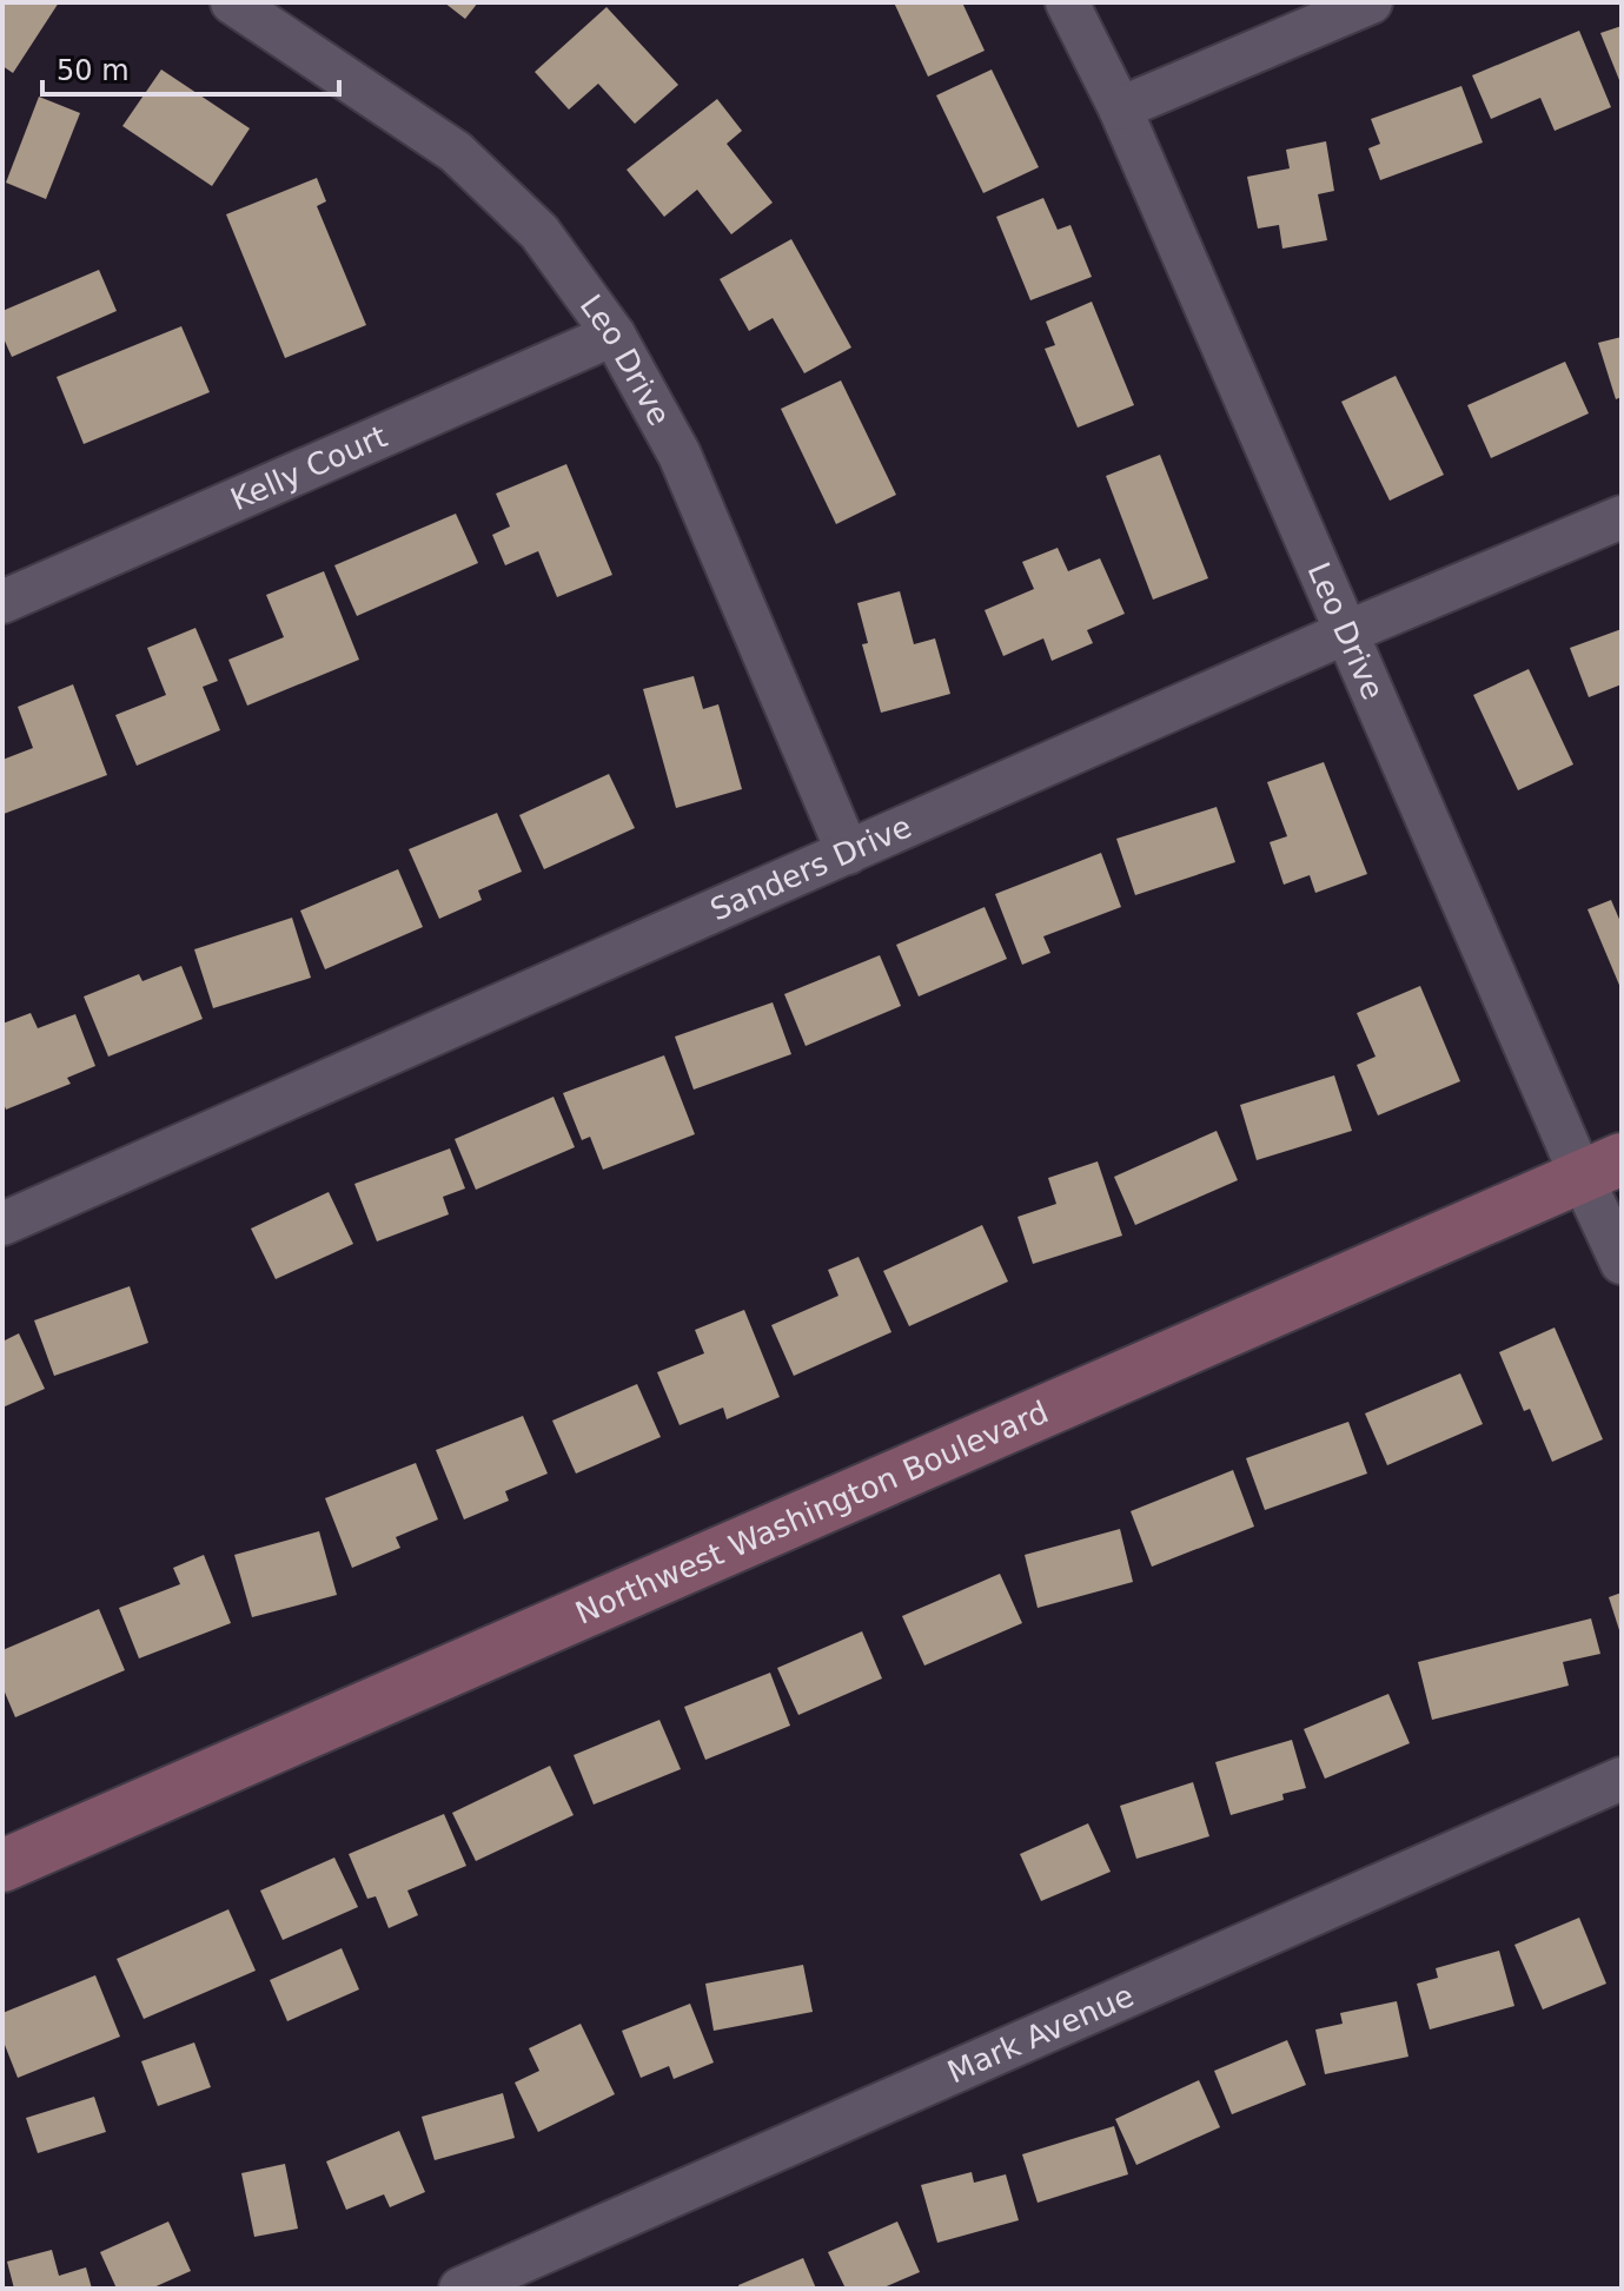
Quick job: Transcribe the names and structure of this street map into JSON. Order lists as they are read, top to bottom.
{
  "streets": {
    "main road": ["Northwest Washington Boulevard"],
    "street": [
      "Leo Drive",
      "Kelly Court",
      "Sanders Drive",
      "Mark Avenue"
    ]
  },
  "crossings": [
    ["Leo Drive", "Kelly Court"],
    ["Leo Drive", "Sanders Drive"],
    ["Leo Drive", "Northwest Washington Boulevard"]
  ],
  "scale_bar": "50 m"
}
